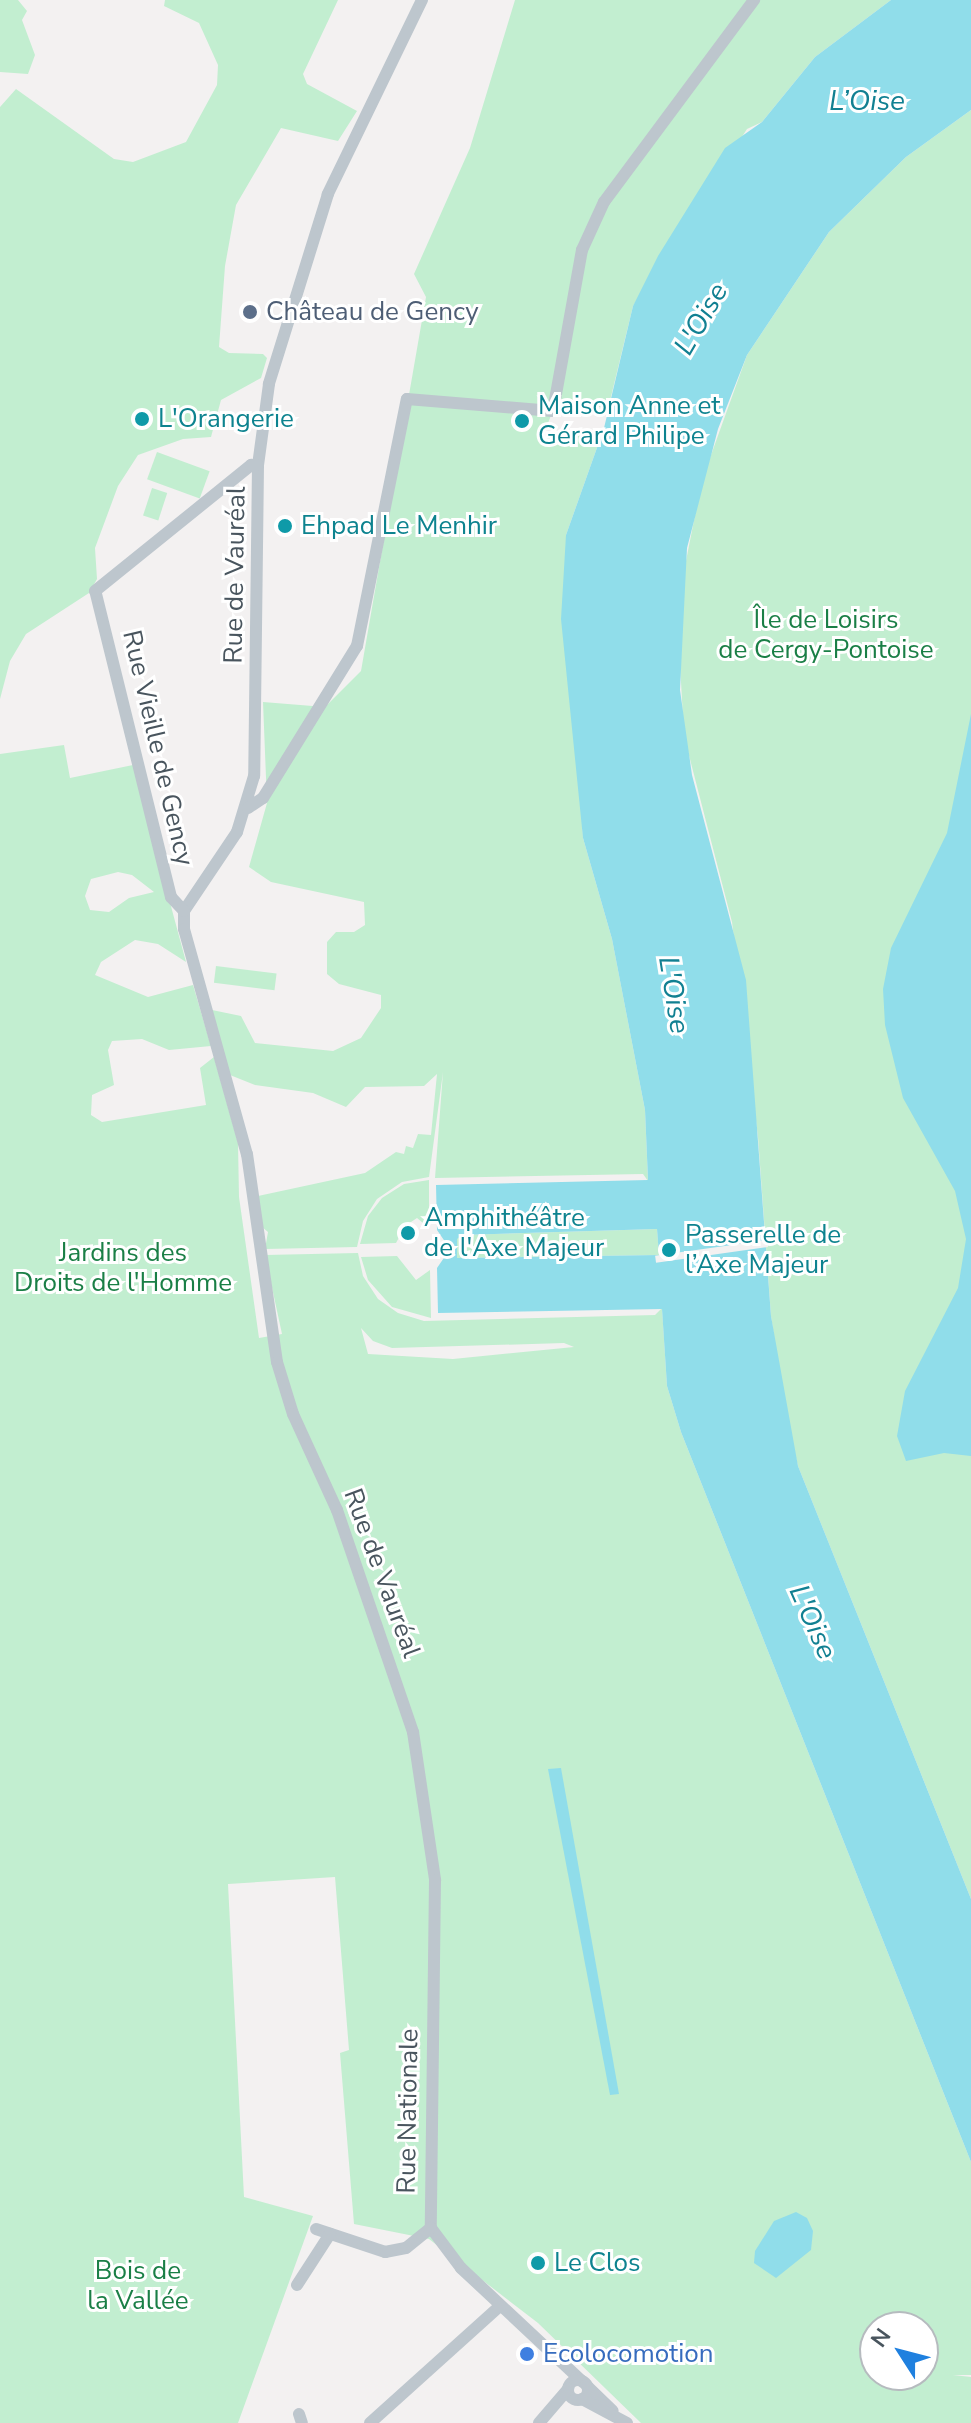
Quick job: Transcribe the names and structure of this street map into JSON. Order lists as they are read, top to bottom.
{
  "streets": {
    "street": ["Rue de Vauréal", "Rue Vieille de Gency", "Rue Nationale"]
  },
  "crossings": [
    ["Rue de Vauréal", "Rue Vieille de Gency"],
    ["Rue de Vauréal", "Rue Nationale"]
  ],
  "water": ["L’Oise", "L'Oise"],
  "parks": ["Île de Loisirs de Cergy-Pontoise", "Jardins des Droits de l'Homme", "Bois de la Vallée"],
  "places": [
    "Château de Gency",
    "L'Orangerie",
    "Maison Anne et Gérard Philipe",
    "Ehpad Le Menhir",
    "Amphithéâtre de l'Axe Majeur",
    "Passerelle de l’Axe Majeur",
    "Le Clos",
    "Ecolocomotion"
  ],
  "north": "top left"
}
